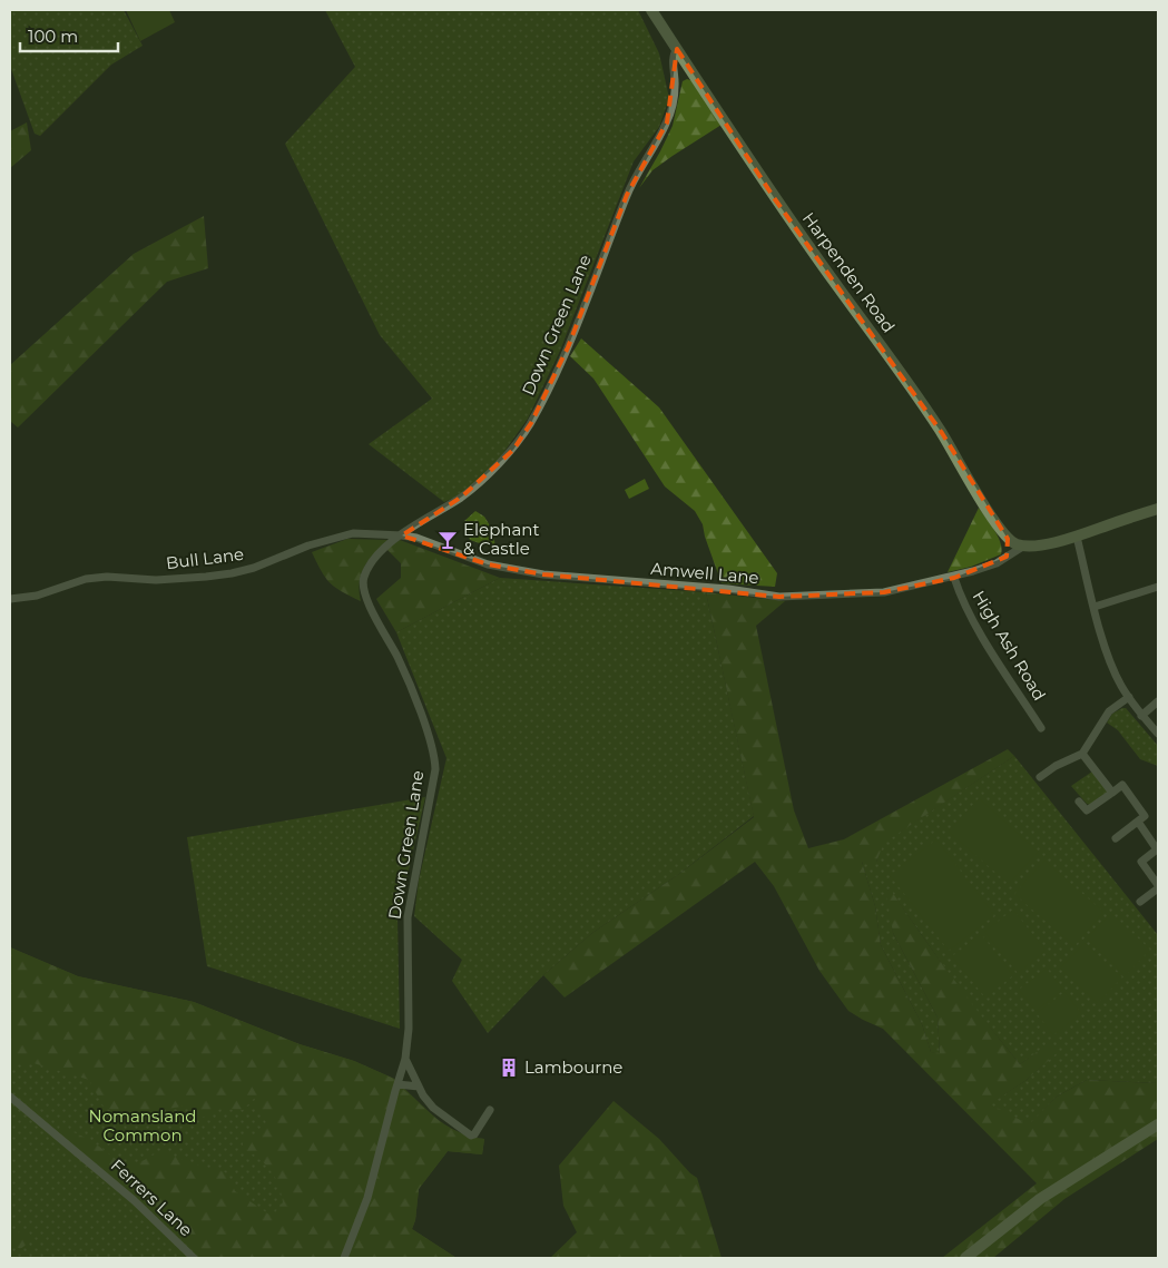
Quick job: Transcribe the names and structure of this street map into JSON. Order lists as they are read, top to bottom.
{
  "streets": {
    "street": [
      "Harpenden Road",
      "Down Green Lane",
      "Bull Lane",
      "Amwell Lane",
      "High Ash Road",
      "Ferrers Lane"
    ]
  },
  "crossings": [
    ["Harpenden Road", "Down Green Lane"],
    ["Down Green Lane", "Bull Lane"],
    ["Down Green Lane", "Amwell Lane"],
    ["Bull Lane", "Amwell Lane"],
    ["Amwell Lane", "High Ash Road"]
  ],
  "parks": ["Nomansland Common"],
  "places": {
    "bar": ["Elephant & Castle"],
    "building": ["Lambourne"]
  },
  "scale_bar": "100 m"
}
